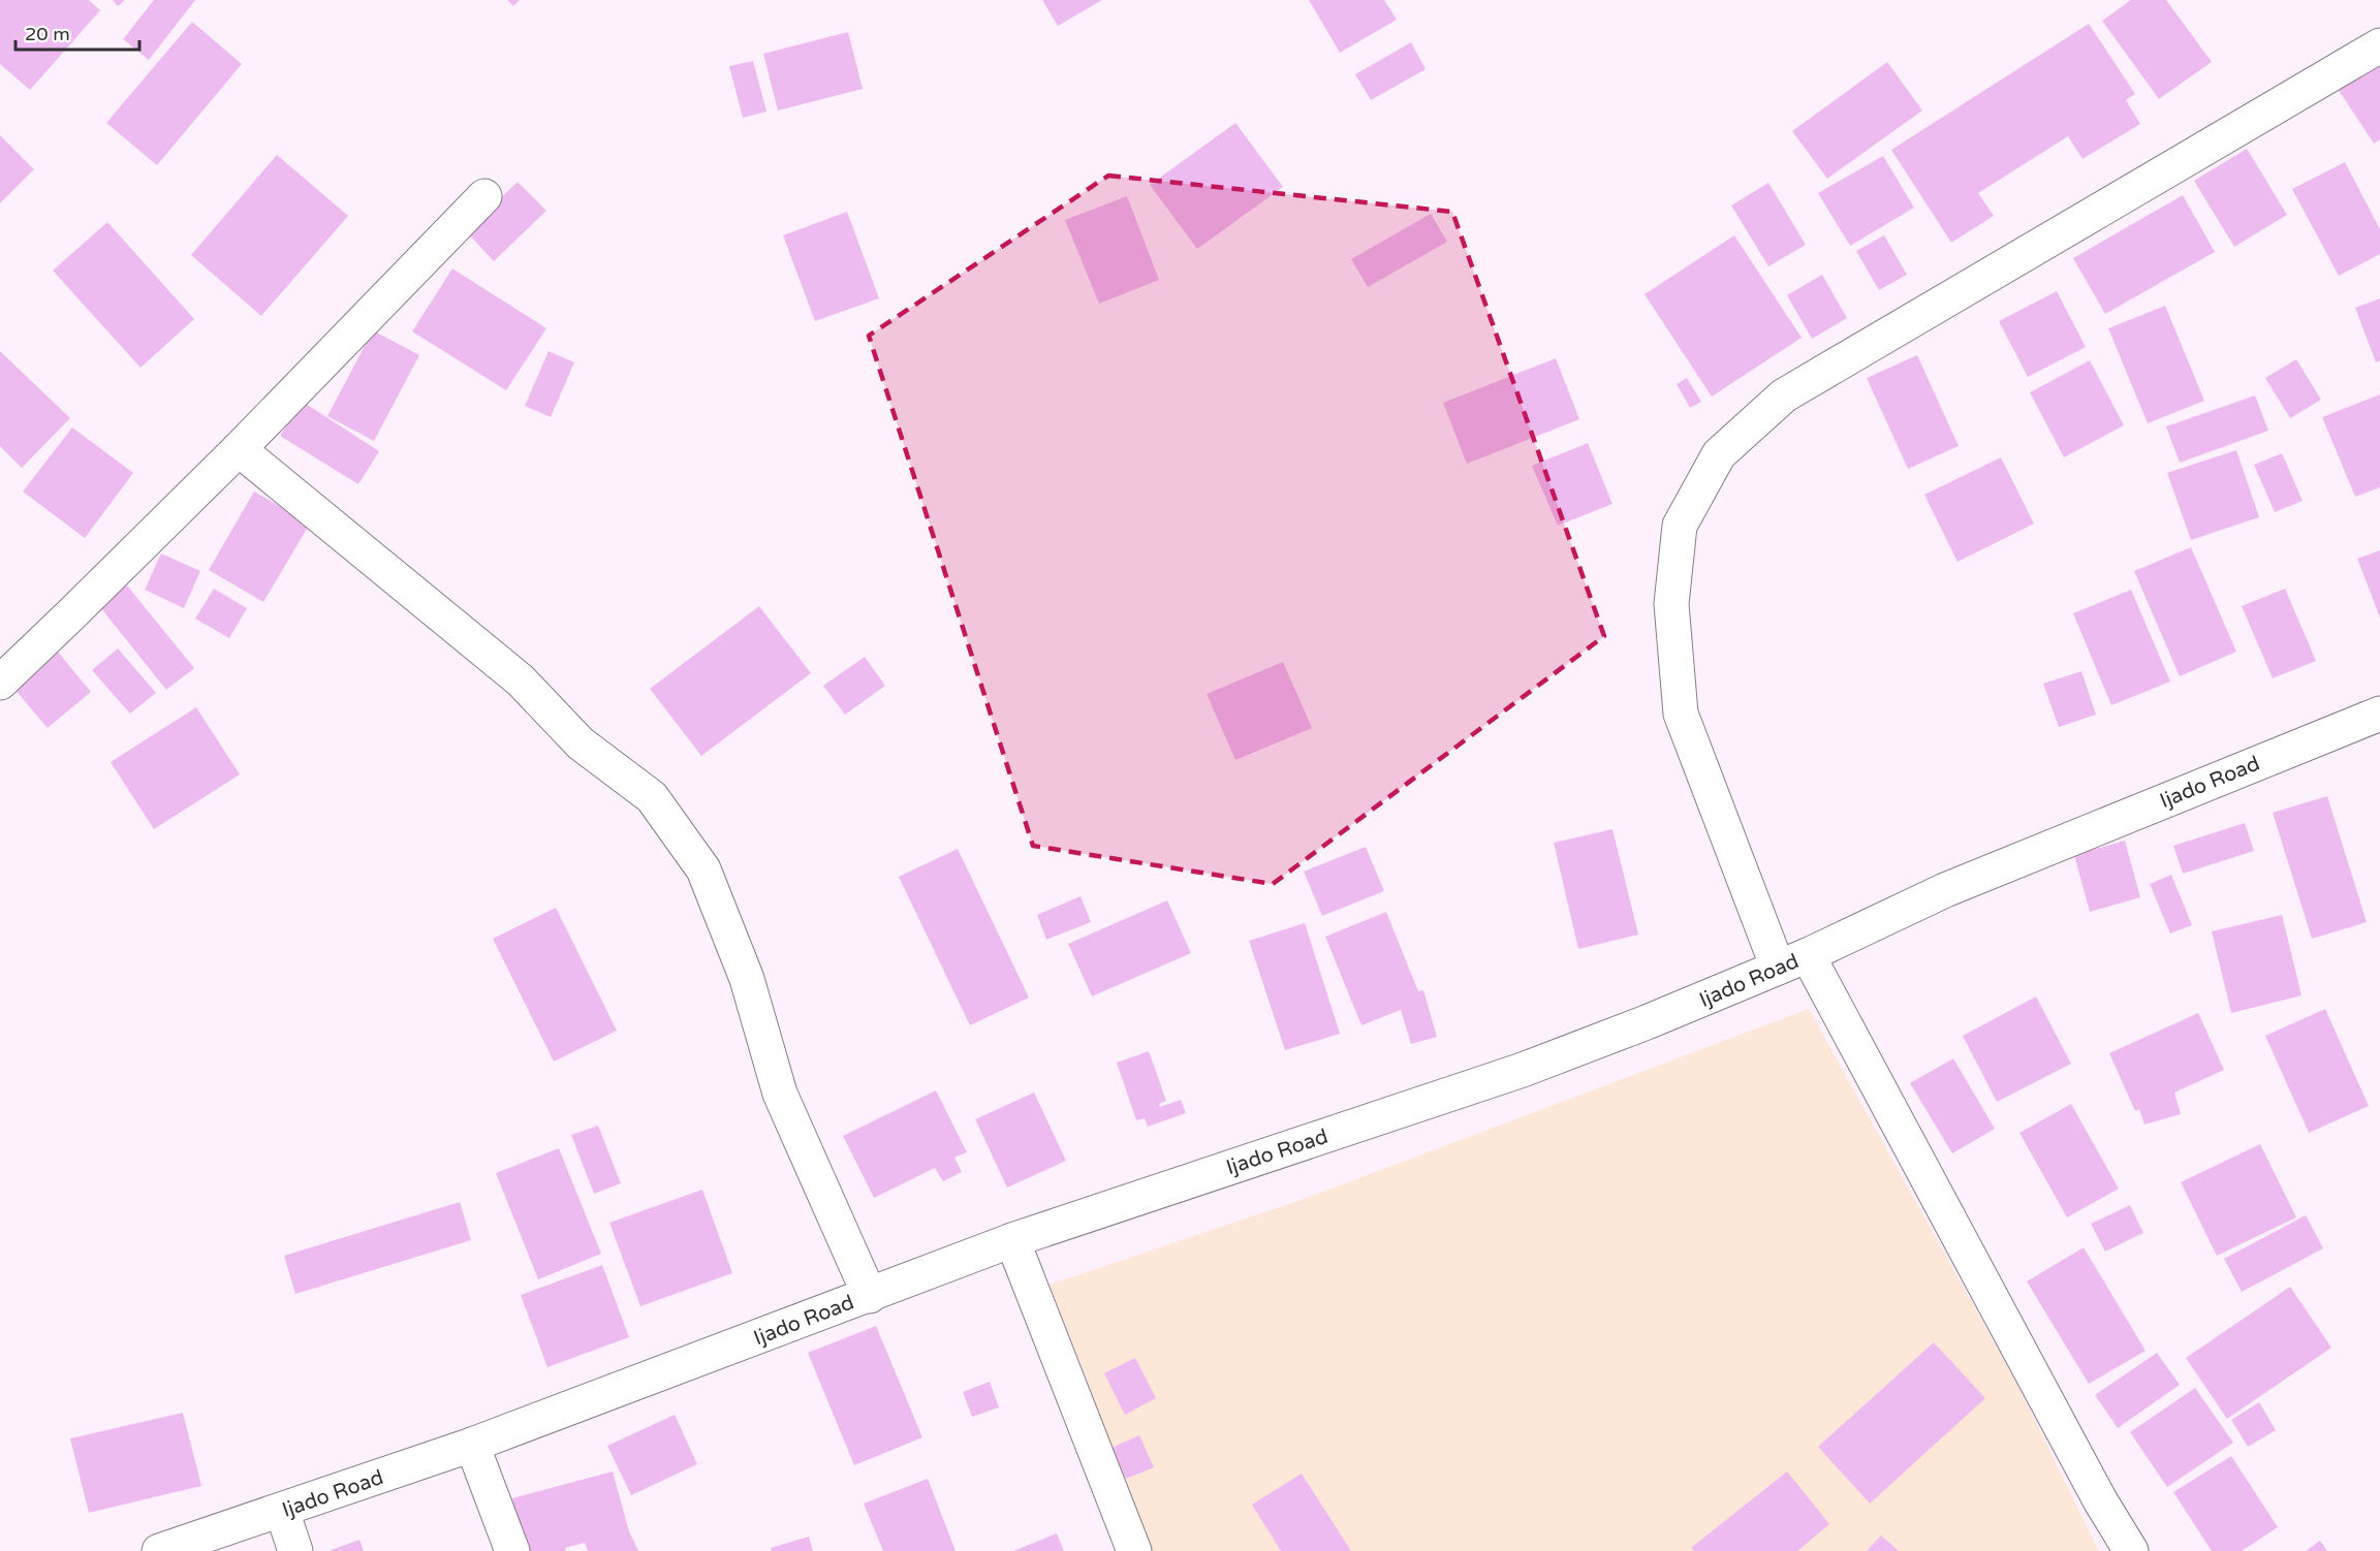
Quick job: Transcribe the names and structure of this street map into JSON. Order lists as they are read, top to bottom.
{
  "streets": {
    "street": ["Ijado Road"]
  },
  "scale_bar": "20 m"
}
